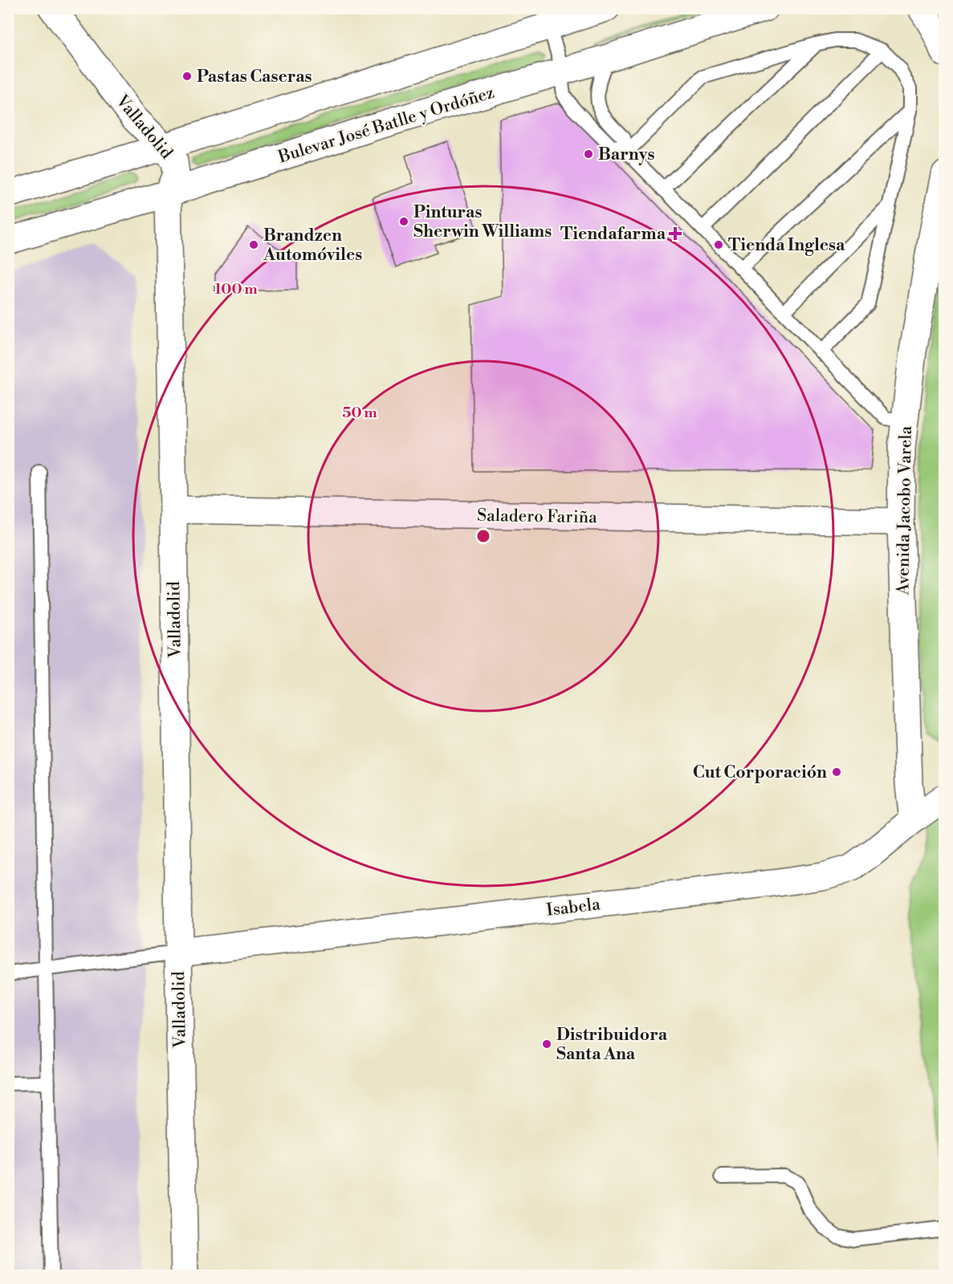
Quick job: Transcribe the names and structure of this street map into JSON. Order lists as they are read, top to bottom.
{
  "streets": {
    "street": [
      "Bulevar José Batlle y Ordóñez",
      "Valladolid",
      "Avenida Jacobo Varela",
      "Saladero Fariña",
      "Isabela"
    ]
  },
  "crossings": [
    ["Bulevar José Batlle y Ordóñez", "Valladolid"],
    ["Valladolid", "Saladero Fariña"],
    ["Valladolid", "Isabela"],
    ["Avenida Jacobo Varela", "Saladero Fariña"],
    ["Avenida Jacobo Varela", "Isabela"]
  ],
  "places": {
    "other": [
      "Pastas Caseras",
      "Barnys",
      "Pinturas Sherwin Williams",
      "Brandzen Automóviles",
      "Tienda Inglesa",
      "Cut Corporación",
      "Distribuidora Santa Ana"
    ],
    "health": ["Tiendafarma"]
  },
  "rings": ["100 m", "50 m"]
}
